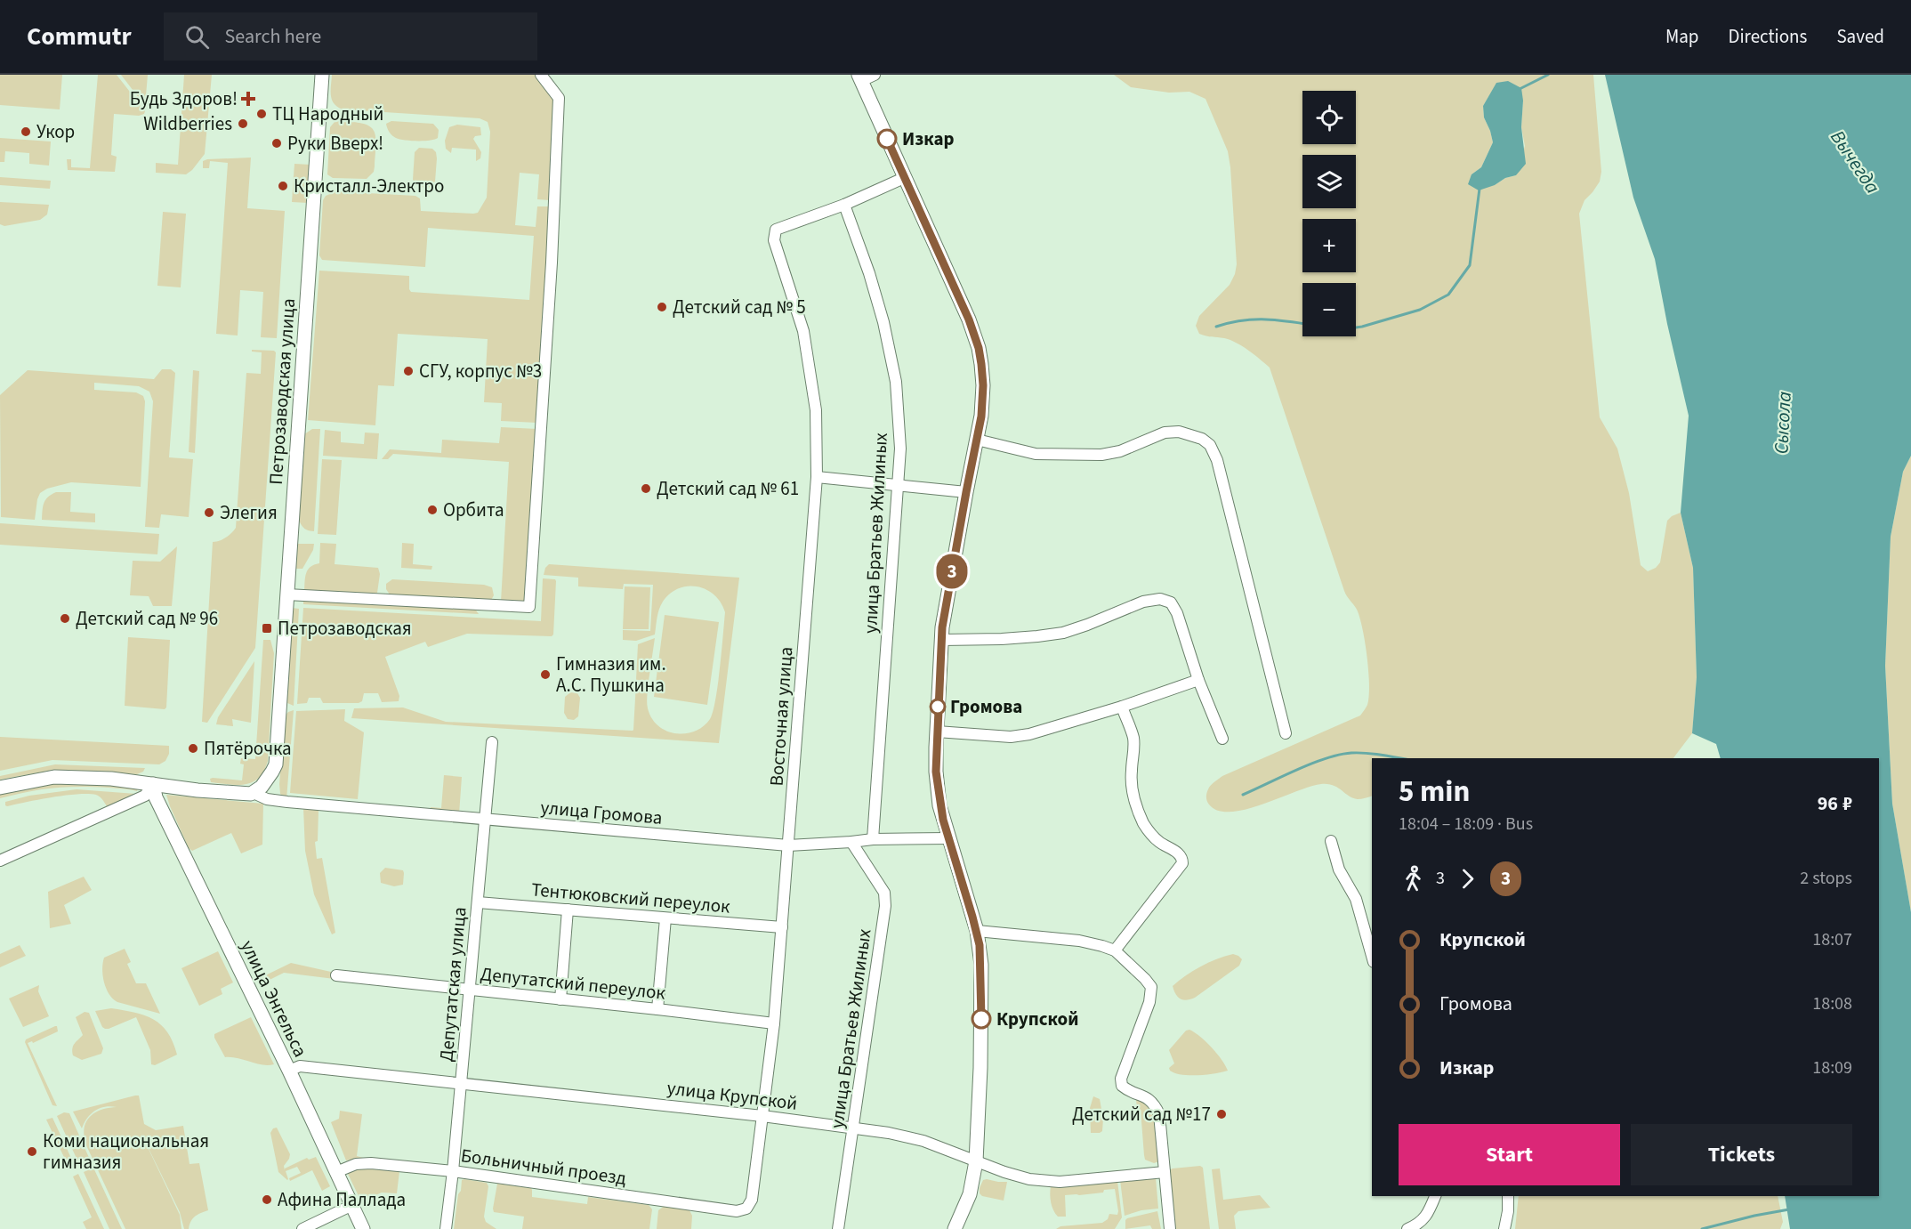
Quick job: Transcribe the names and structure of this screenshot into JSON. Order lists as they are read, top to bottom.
{
  "streets": {
    "street": [
      "Петрозаводская улица",
      "улица Братьев Жилиных",
      "Восточная улица",
      "улица Громова",
      "Тентюковский переулок",
      "Депутатский переулок",
      "Депутатская улица",
      "улица Энгельса",
      "улица Крупской",
      "Больничный проезд"
    ]
  },
  "crossings": [
    ["Петрозаводская улица", "улица Громова"],
    ["улица Братьев Жилиных", "Восточная улица"],
    ["улица Братьев Жилиных", "улица Громова"],
    ["улица Братьев Жилиных", "улица Крупской"],
    ["Восточная улица", "улица Громова"],
    ["Восточная улица", "Тентюковский переулок"],
    ["Восточная улица", "Депутатский переулок"],
    ["Восточная улица", "улица Крупской"],
    ["Восточная улица", "Больничный проезд"],
    ["улица Громова", "Депутатская улица"],
    ["Тентюковский переулок", "Депутатская улица"],
    ["Депутатский переулок", "Депутатская улица"],
    ["Депутатская улица", "улица Крупской"],
    ["Депутатская улица", "Больничный проезд"],
    ["улица Энгельса", "улица Крупской"],
    ["улица Энгельса", "Больничный проезд"]
  ],
  "water": ["Вычегда", "Сысола"],
  "places": {
    "health": ["Будь Здоров!"],
    "other": [
      "ТЦ Народный",
      "Wildberries",
      "Укор",
      "Изкар",
      "Руки Вверх!",
      "Кристалл-Электро",
      "Детский сад № 5",
      "СГУ, корпус №3",
      "Детский сад № 61",
      "Орбита",
      "Элегия",
      "Детский сад № 96",
      "Гимназия им. А.С. Пушкина",
      "Громова",
      "Пятёрочка",
      "Крупской",
      "Детский сад №17",
      "Коми национальная гимназия",
      "Афина Паллада"
    ],
    "transit": ["Петрозаводская"]
  },
  "lines": ["bus line 3"],
  "page": {
    "header": "Commutr",
    "search": "Search here",
    "nav": ["Map", "Directions", "Saved"],
    "on_map": "3",
    "map_buttons": ["+", "−"],
    "heading": ["5 min", "18:04 – 18:09 · Bus", "96 ₽"],
    "legs": ["3", "3", "2 stops"],
    "list": [
      {
        "name": "Крупской",
        "value": "18:07"
      },
      {
        "name": "Громова",
        "value": "18:08"
      },
      {
        "name": "Изкар",
        "value": "18:09"
      }
    ],
    "buttons": ["Start", "Tickets"]
  }
}
